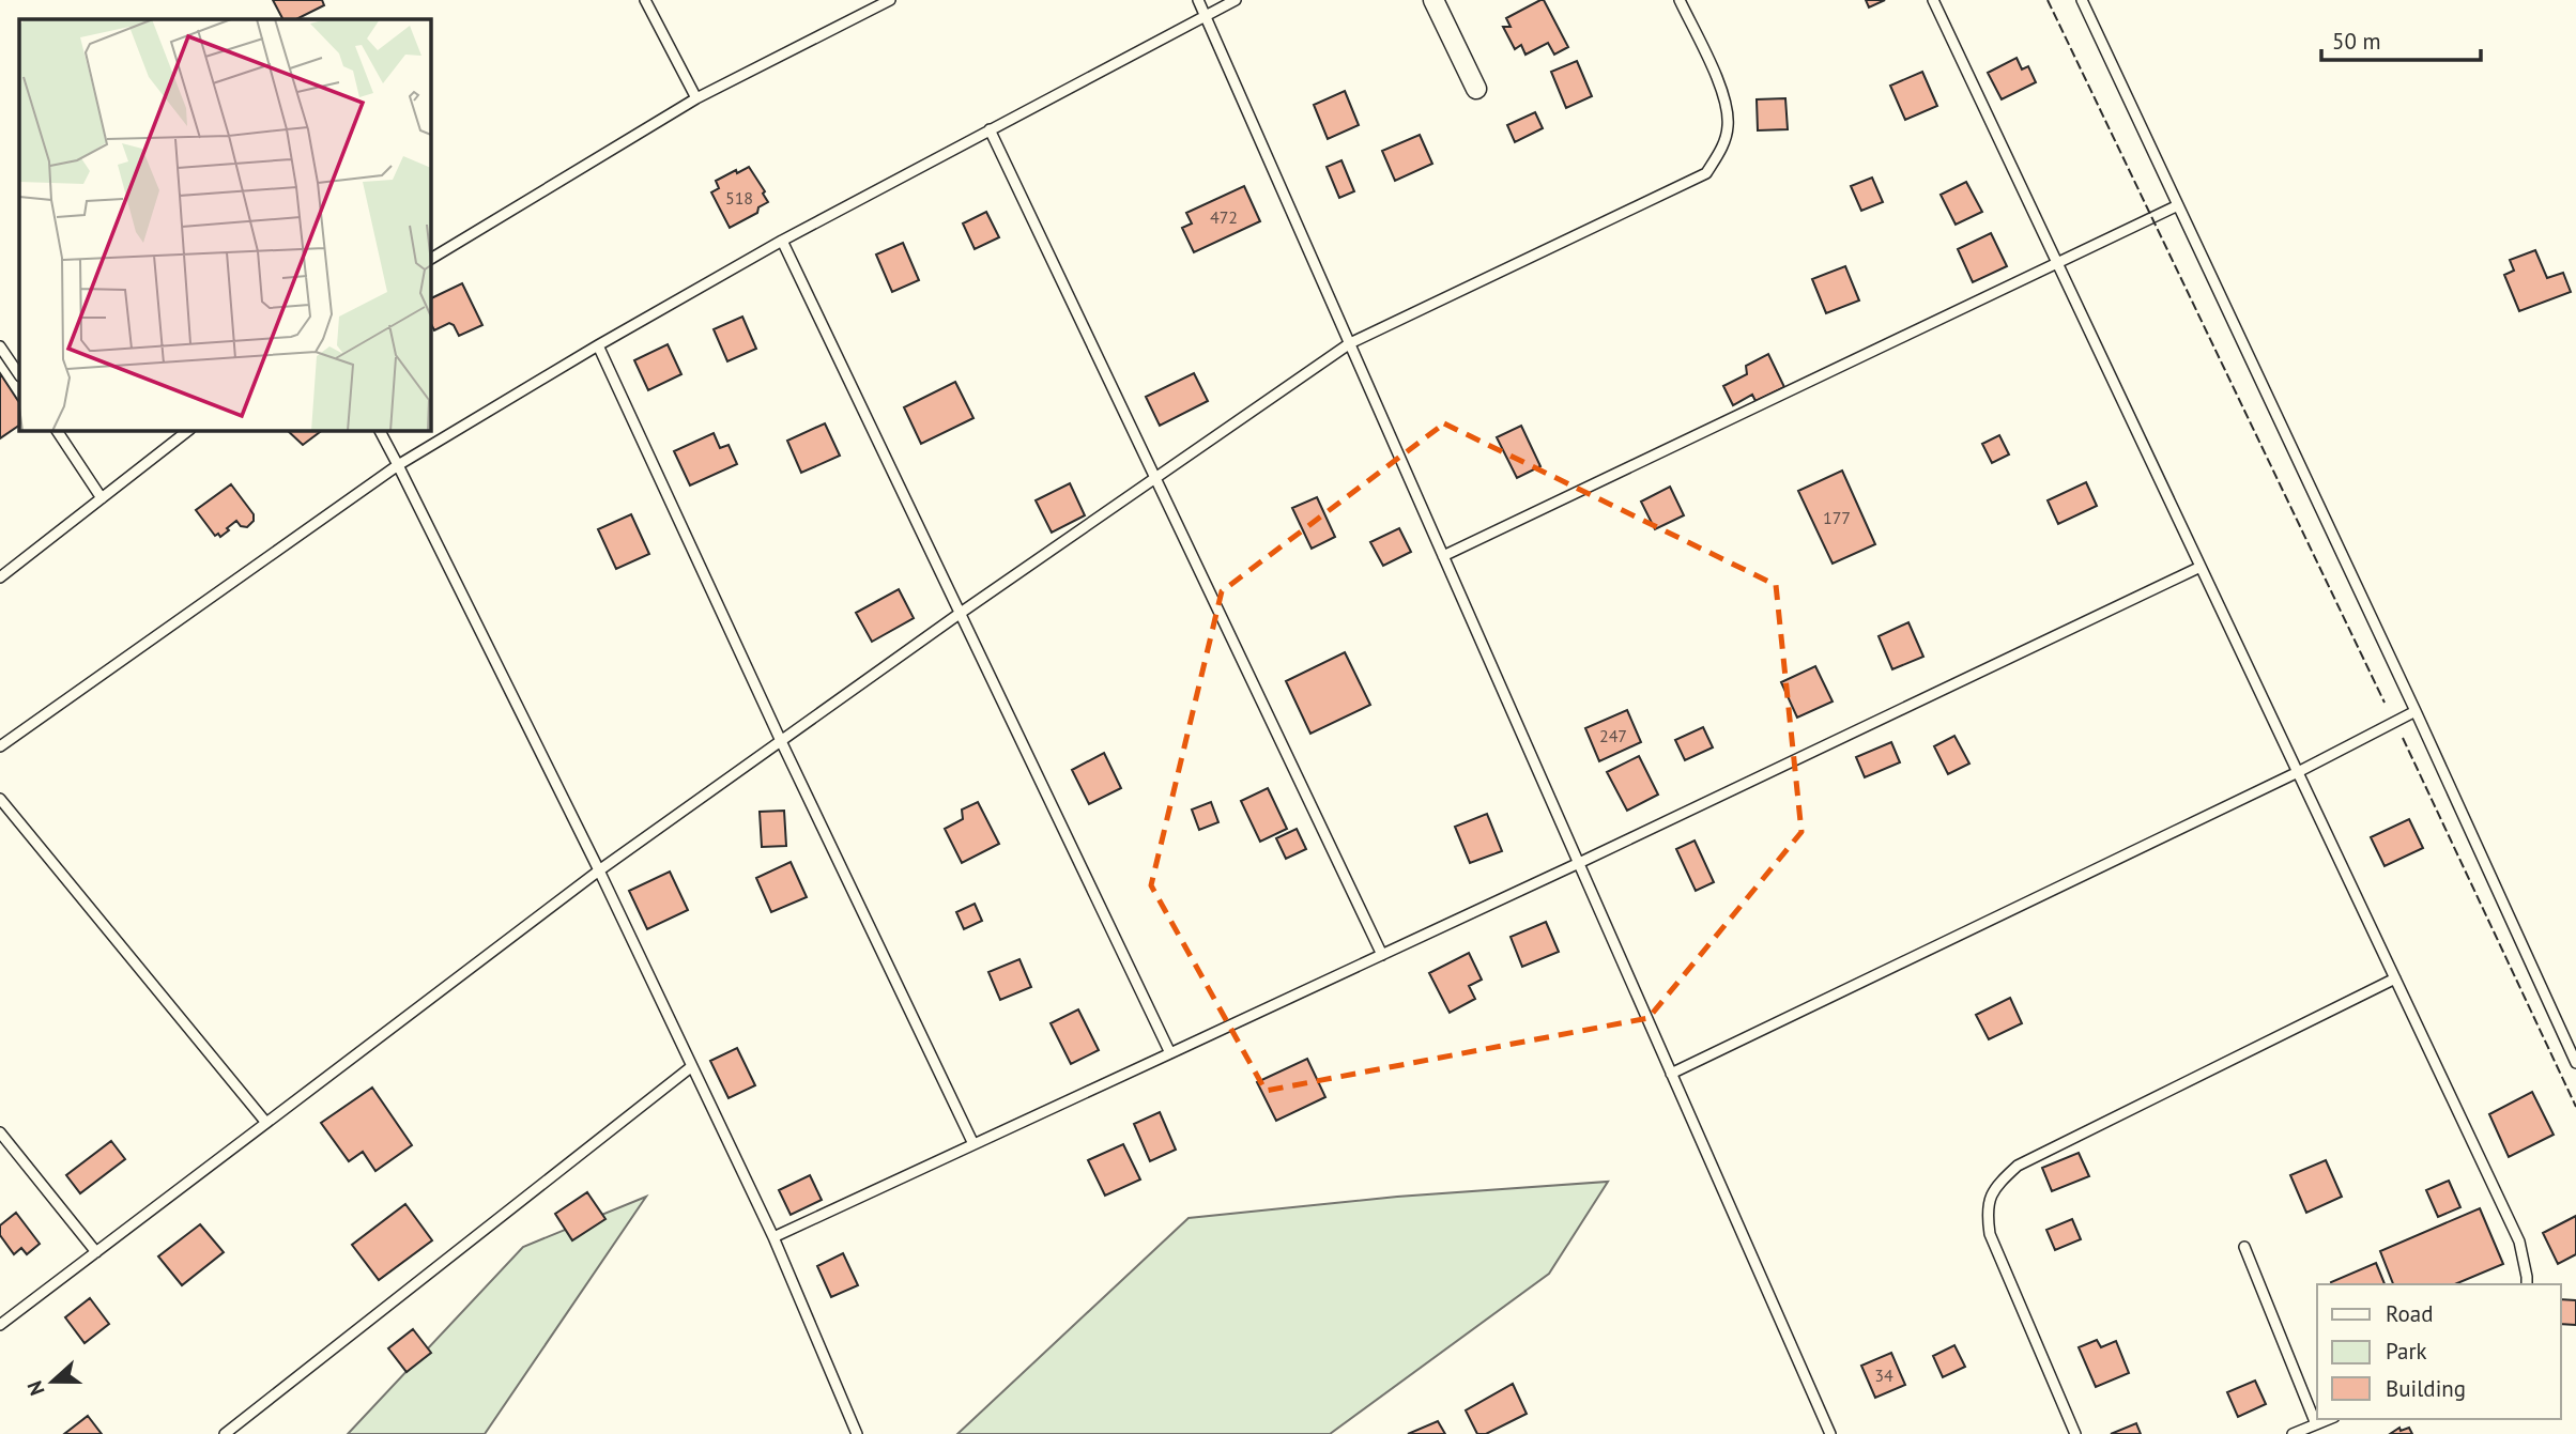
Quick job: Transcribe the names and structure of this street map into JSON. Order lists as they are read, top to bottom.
{
  "house_numbers": [
    "518",
    "472",
    "177",
    "247",
    "34"
  ],
  "legend": ["Road", "Park", "Building"],
  "scale_bar": "50 m",
  "north": "left"
}
